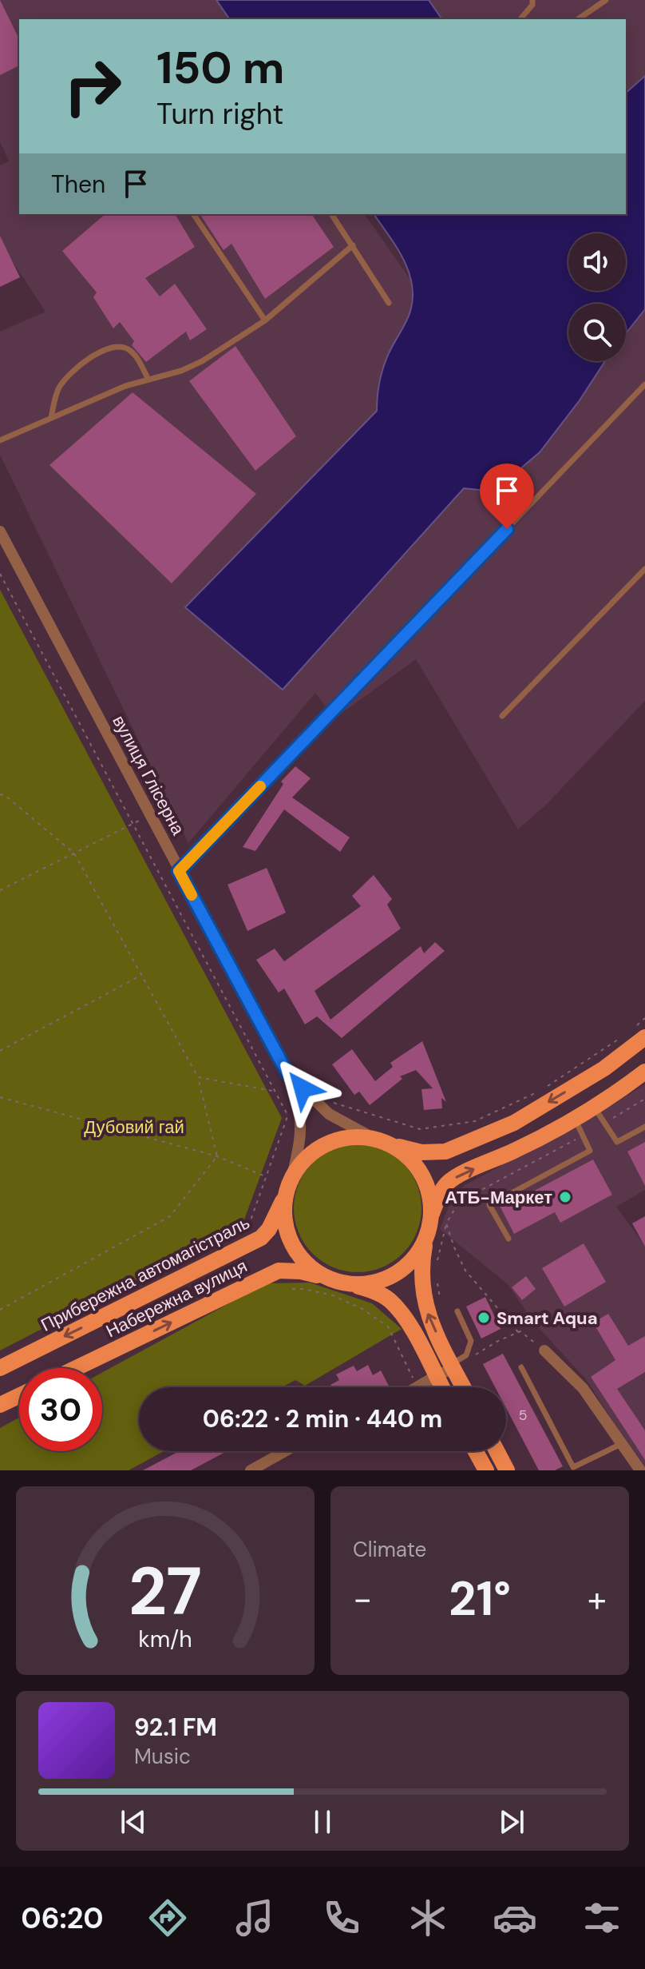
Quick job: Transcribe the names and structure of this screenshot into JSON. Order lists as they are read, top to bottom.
{
  "streets": {
    "main road": ["Прибережна автомагістраль", "Набережна вулиця"],
    "street": ["вулиця Глісерна"]
  },
  "crossings": [
    ["вулиця Глісерна", "Прибережна автомагістраль"],
    ["вулиця Глісерна", "Набережна вулиця"],
    ["Прибережна автомагістраль", "Набережна вулиця"]
  ],
  "one_way": ["Набережна вулиця"],
  "parks": ["Дубовий гай"],
  "places": ["АТБ-Маркет", "Smart Aqua"],
  "house_numbers": ["5"],
  "page": {
    "turn": ["150 m", "Turn right"],
    "then": "Then",
    "limit": "30",
    "trip": "06:22 · 2 min · 440 m",
    "tile": "Climate",
    "heat": ["−", "21°", "+"],
    "song": ["92.1 FM", "Music"],
    "tabs": "06:20",
    "gauge": ["27", "km/h"]
  }
}
